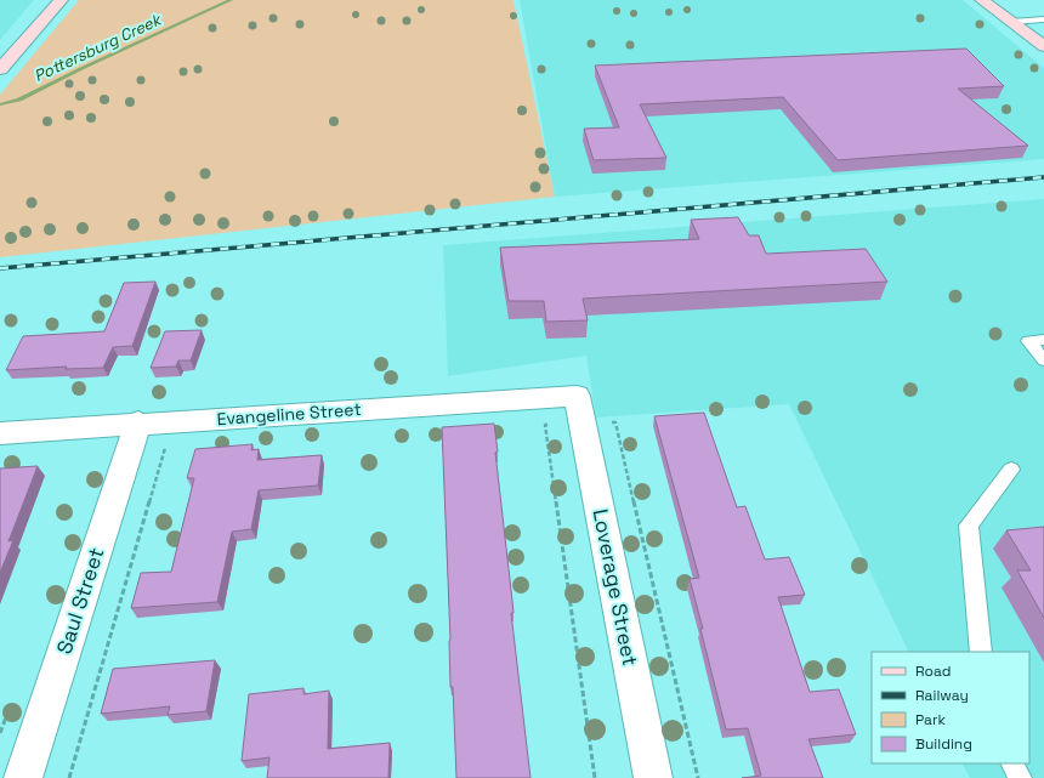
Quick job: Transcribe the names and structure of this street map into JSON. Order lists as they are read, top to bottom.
{
  "streets": {
    "street": ["Evangeline Street", "Loverage Street", "Saul Street"]
  },
  "crossings": [
    ["Evangeline Street", "Loverage Street"],
    ["Evangeline Street", "Saul Street"]
  ],
  "water": ["Pottersburg Creek"],
  "legend": [
    "Road",
    "Railway",
    "Park",
    "Building"
  ]
}
